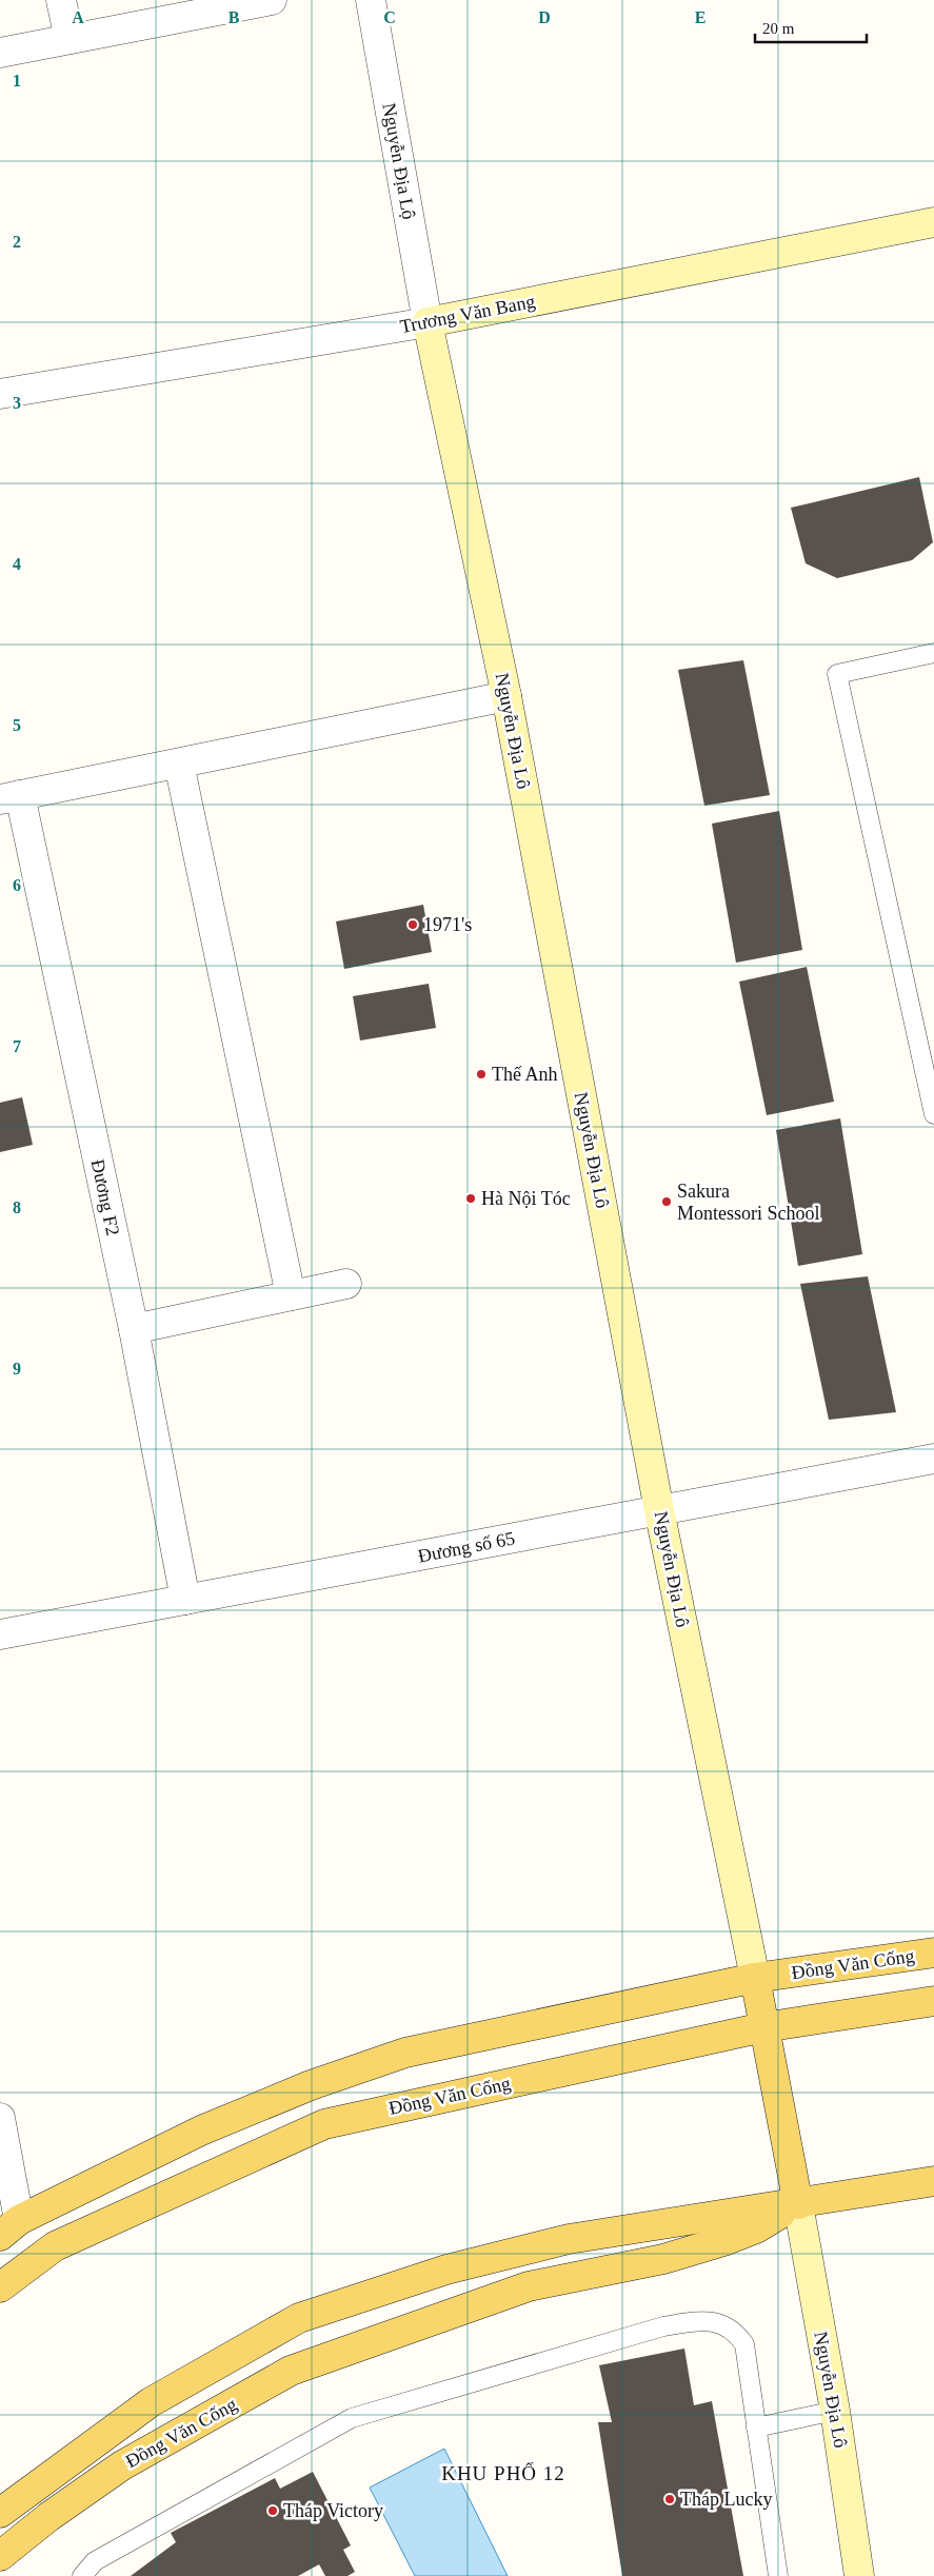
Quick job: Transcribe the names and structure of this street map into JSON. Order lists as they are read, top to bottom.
{
  "streets": {
    "main road": ["Đồng Văn Cống"],
    "street": [
      "Nguyễn Địa Lộ",
      "Trương Văn Bang",
      "Nguyễn Địa Lô",
      "Đương F2",
      "Đương số 65"
    ]
  },
  "crossings": [
    ["Nguyễn Địa Lộ", "Trương Văn Bang"],
    ["Nguyễn Địa Lộ", "Nguyễn Địa Lô"],
    ["Trương Văn Bang", "Nguyễn Địa Lô"],
    ["Nguyễn Địa Lô", "Đương số 65"],
    ["Nguyễn Địa Lô", "Đồng Văn Cống"],
    ["Đương F2", "Đương số 65"]
  ],
  "districts": ["KHU PHỐ 12"],
  "places": [
    "1971's",
    "Thế Anh",
    "Hà Nội Tóc",
    "Sakura Montessori School",
    "Tháp Lucky",
    "Tháp Victory"
  ],
  "scale_bar": "20 m",
  "grid": {
    "columns": [
      "A",
      "B",
      "C",
      "D",
      "E"
    ],
    "rows": [
      "1",
      "2",
      "3",
      "4",
      "5",
      "6",
      "7",
      "8",
      "9"
    ]
  }
}
